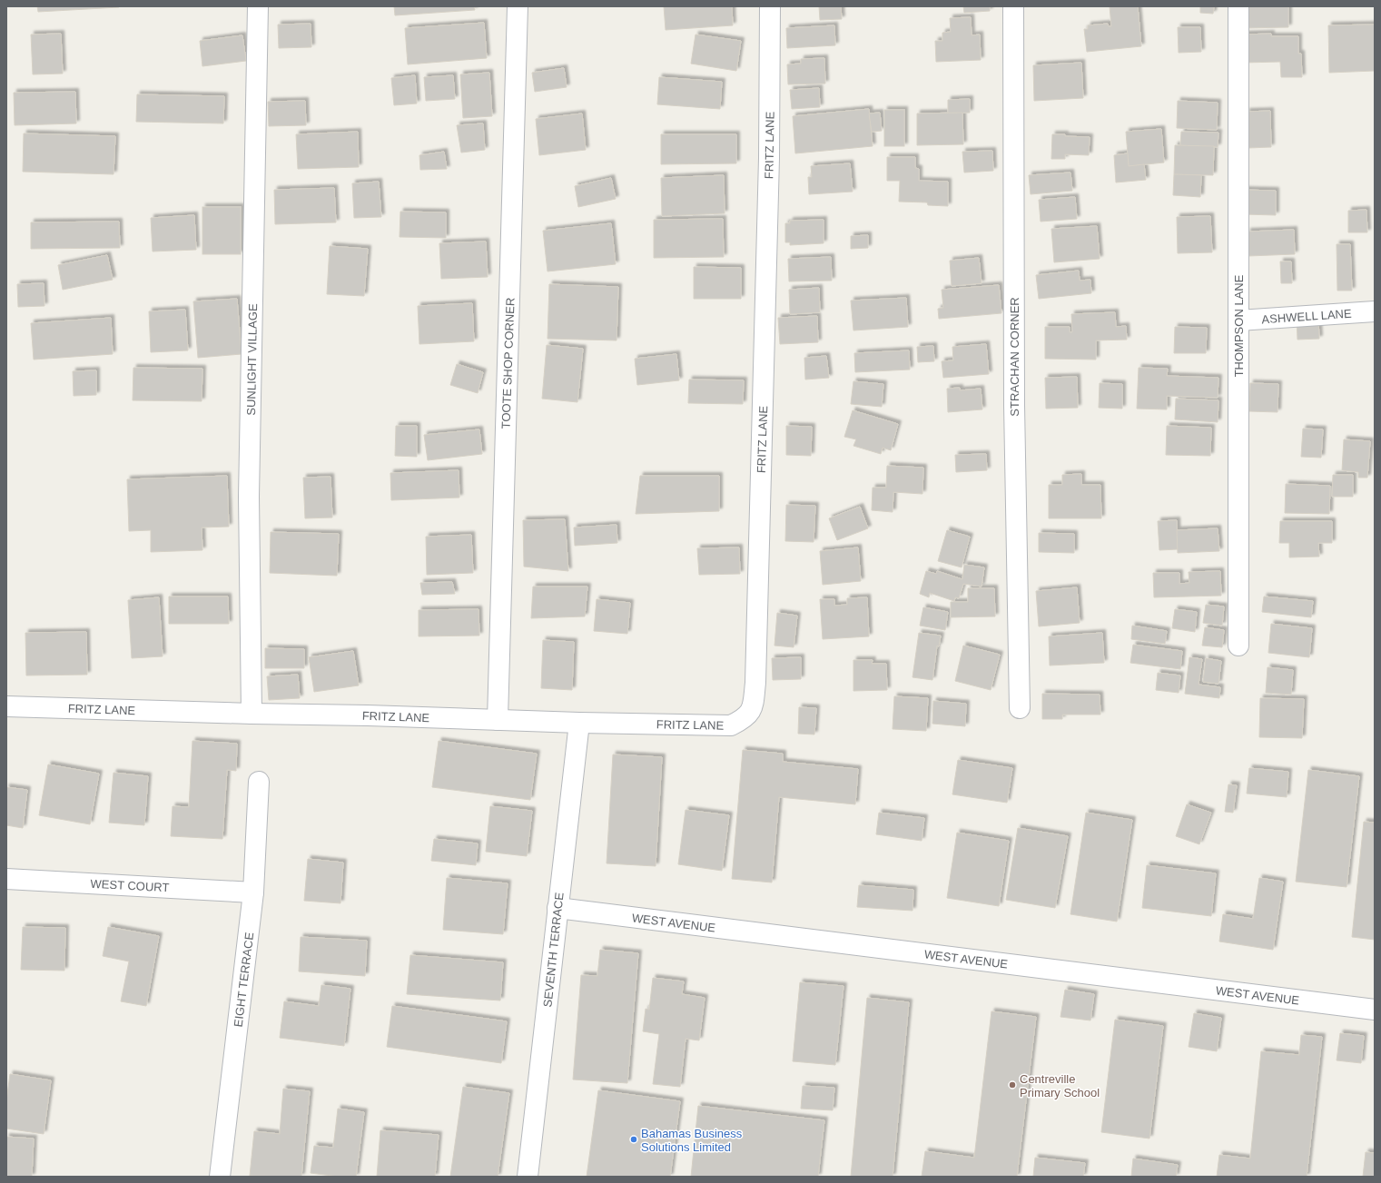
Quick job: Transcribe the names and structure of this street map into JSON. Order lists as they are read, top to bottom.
{
  "streets": {
    "street": [
      "FRITZ LANE",
      "ASHWELL LANE",
      "THOMPSON LANE",
      "STRACHAN CORNER",
      "SUNLIGHT VILLAGE",
      "TOOTE SHOP CORNER",
      "WEST COURT",
      "WEST AVENUE",
      "SEVENTH TERRACE",
      "EIGHT TERRACE"
    ]
  },
  "crossings": [
    ["FRITZ LANE", "SUNLIGHT VILLAGE"],
    ["FRITZ LANE", "TOOTE SHOP CORNER"],
    ["FRITZ LANE", "SEVENTH TERRACE"],
    ["ASHWELL LANE", "THOMPSON LANE"],
    ["WEST COURT", "EIGHT TERRACE"],
    ["WEST AVENUE", "SEVENTH TERRACE"]
  ],
  "places": ["Centreville Primary School", "Bahamas Business Solutions Limited"]
}
